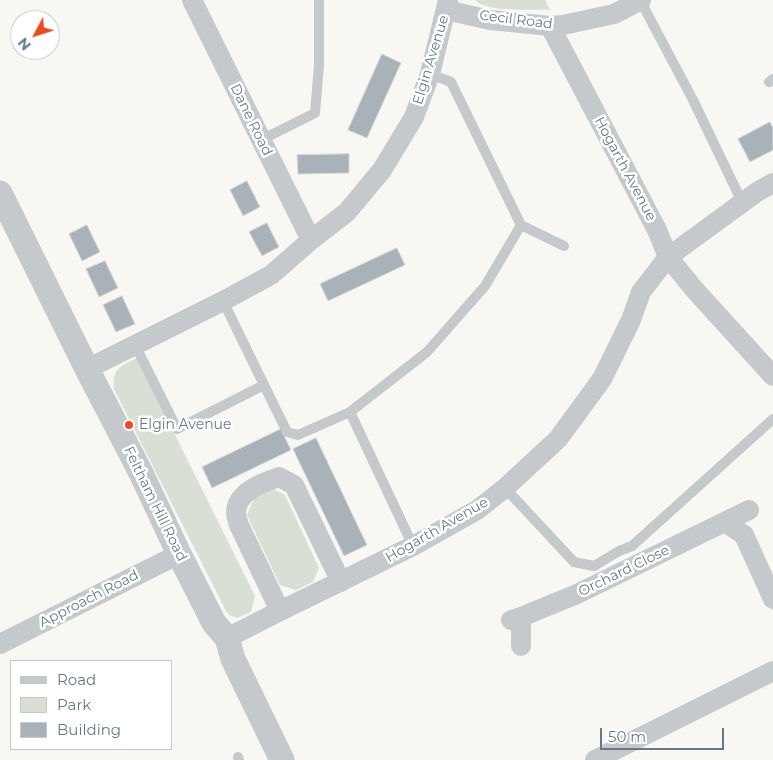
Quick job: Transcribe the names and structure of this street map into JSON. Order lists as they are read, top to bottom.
{
  "streets": {
    "street": [
      "Cecil Road",
      "Elgin Avenue",
      "Dane Road",
      "Hogarth Avenue",
      "Feltham Hill Road",
      "Orchard Close",
      "Approach Road"
    ]
  },
  "crossings": [
    ["Cecil Road", "Elgin Avenue"],
    ["Cecil Road", "Hogarth Avenue"],
    ["Elgin Avenue", "Dane Road"],
    ["Elgin Avenue", "Feltham Hill Road"],
    ["Hogarth Avenue", "Feltham Hill Road"],
    ["Feltham Hill Road", "Approach Road"]
  ],
  "places": ["Elgin Avenue"],
  "legend": ["Road", "Park", "Building"],
  "scale_bar": "50 m",
  "north": "bottom left"
}
